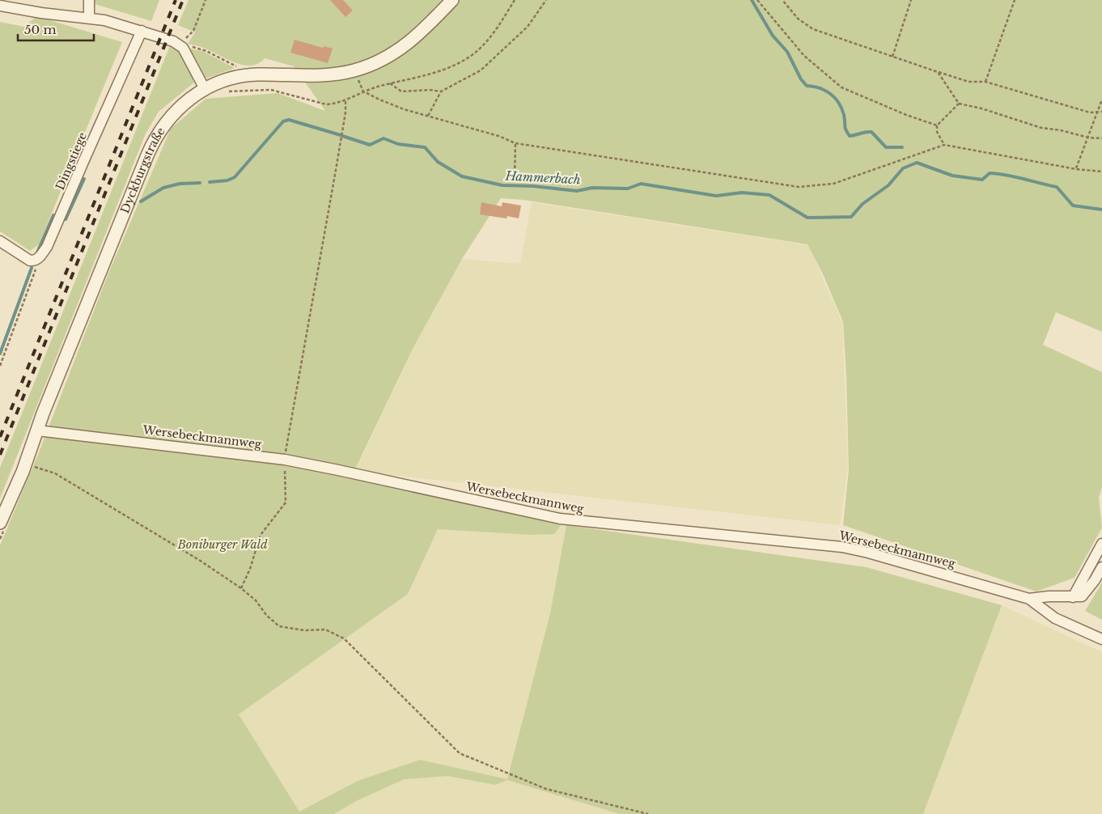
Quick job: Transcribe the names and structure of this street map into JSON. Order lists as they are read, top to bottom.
{
  "streets": {
    "street": ["Dingstiege", "Dyckburgstraße", "Wersebeckmannweg"]
  },
  "crossings": [
    ["Dyckburgstraße", "Wersebeckmannweg"]
  ],
  "water": ["Hammerbach"],
  "parks": ["Boniburger Wald"],
  "scale_bar": "50 m"
}
